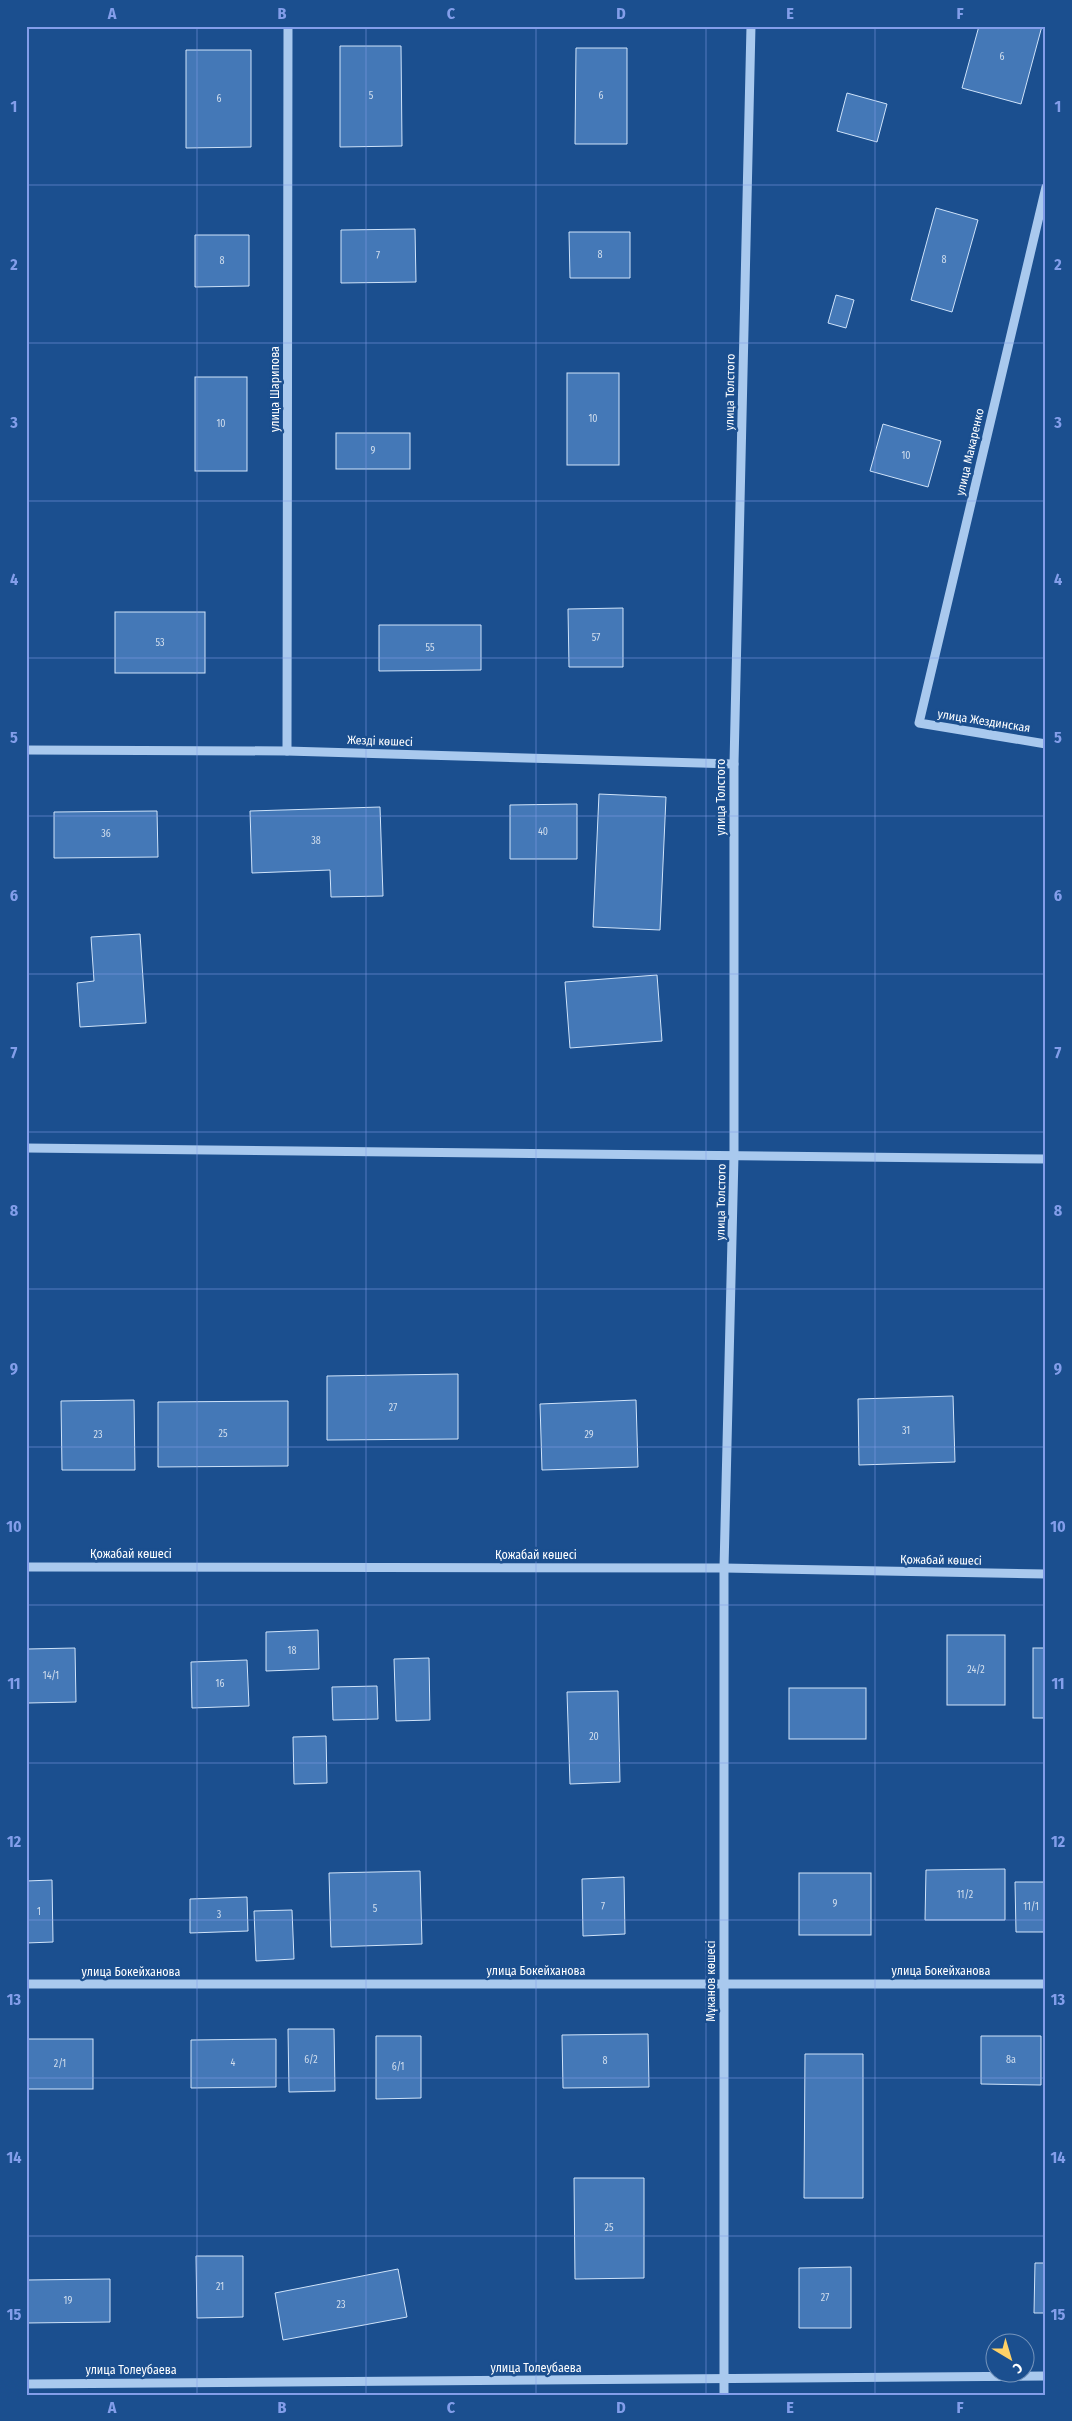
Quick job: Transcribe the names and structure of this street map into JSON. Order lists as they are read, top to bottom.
{
  "streets": {
    "street": [
      "улица Шарипова",
      "улица Толстого",
      "улица Макаренко",
      "улица Жездинская",
      "Жезді көшесі",
      "Қожабай көшесі",
      "улица Бокейханова",
      "Мұканов көшесі",
      "улица Толеубаева"
    ]
  },
  "crossings": [
    ["улица Шарипова", "Жезді көшесі"],
    ["улица Толстого", "Жезді көшесі"],
    ["улица Толстого", "Қожабай көшесі"],
    ["улица Толстого", "Мұканов көшесі"],
    ["улица Макаренко", "улица Жездинская"],
    ["Қожабай көшесі", "Мұканов көшесі"],
    ["улица Бокейханова", "Мұканов көшесі"],
    ["Мұканов көшесі", "улица Толеубаева"]
  ],
  "house_numbers": [
    "6",
    "5",
    "6",
    "6",
    "8",
    "7",
    "8",
    "8",
    "10",
    "10",
    "9",
    "10",
    "57",
    "53",
    "55",
    "40",
    "36",
    "38",
    "27",
    "31",
    "25",
    "23",
    "29",
    "18",
    "24/2",
    "14/1",
    "16",
    "20",
    "11/2",
    "9",
    "7",
    "11/1",
    "5",
    "1",
    "3",
    "6/2",
    "8а",
    "8",
    "4",
    "2/1",
    "6/1",
    "25",
    "21",
    "27",
    "19",
    "23"
  ],
  "north": "bottom right",
  "grid": {
    "columns": [
      "A",
      "B",
      "C",
      "D",
      "E",
      "F"
    ],
    "rows": [
      "1",
      "2",
      "3",
      "4",
      "5",
      "6",
      "7",
      "8",
      "9",
      "10",
      "11",
      "12",
      "13",
      "14",
      "15"
    ]
  }
}
